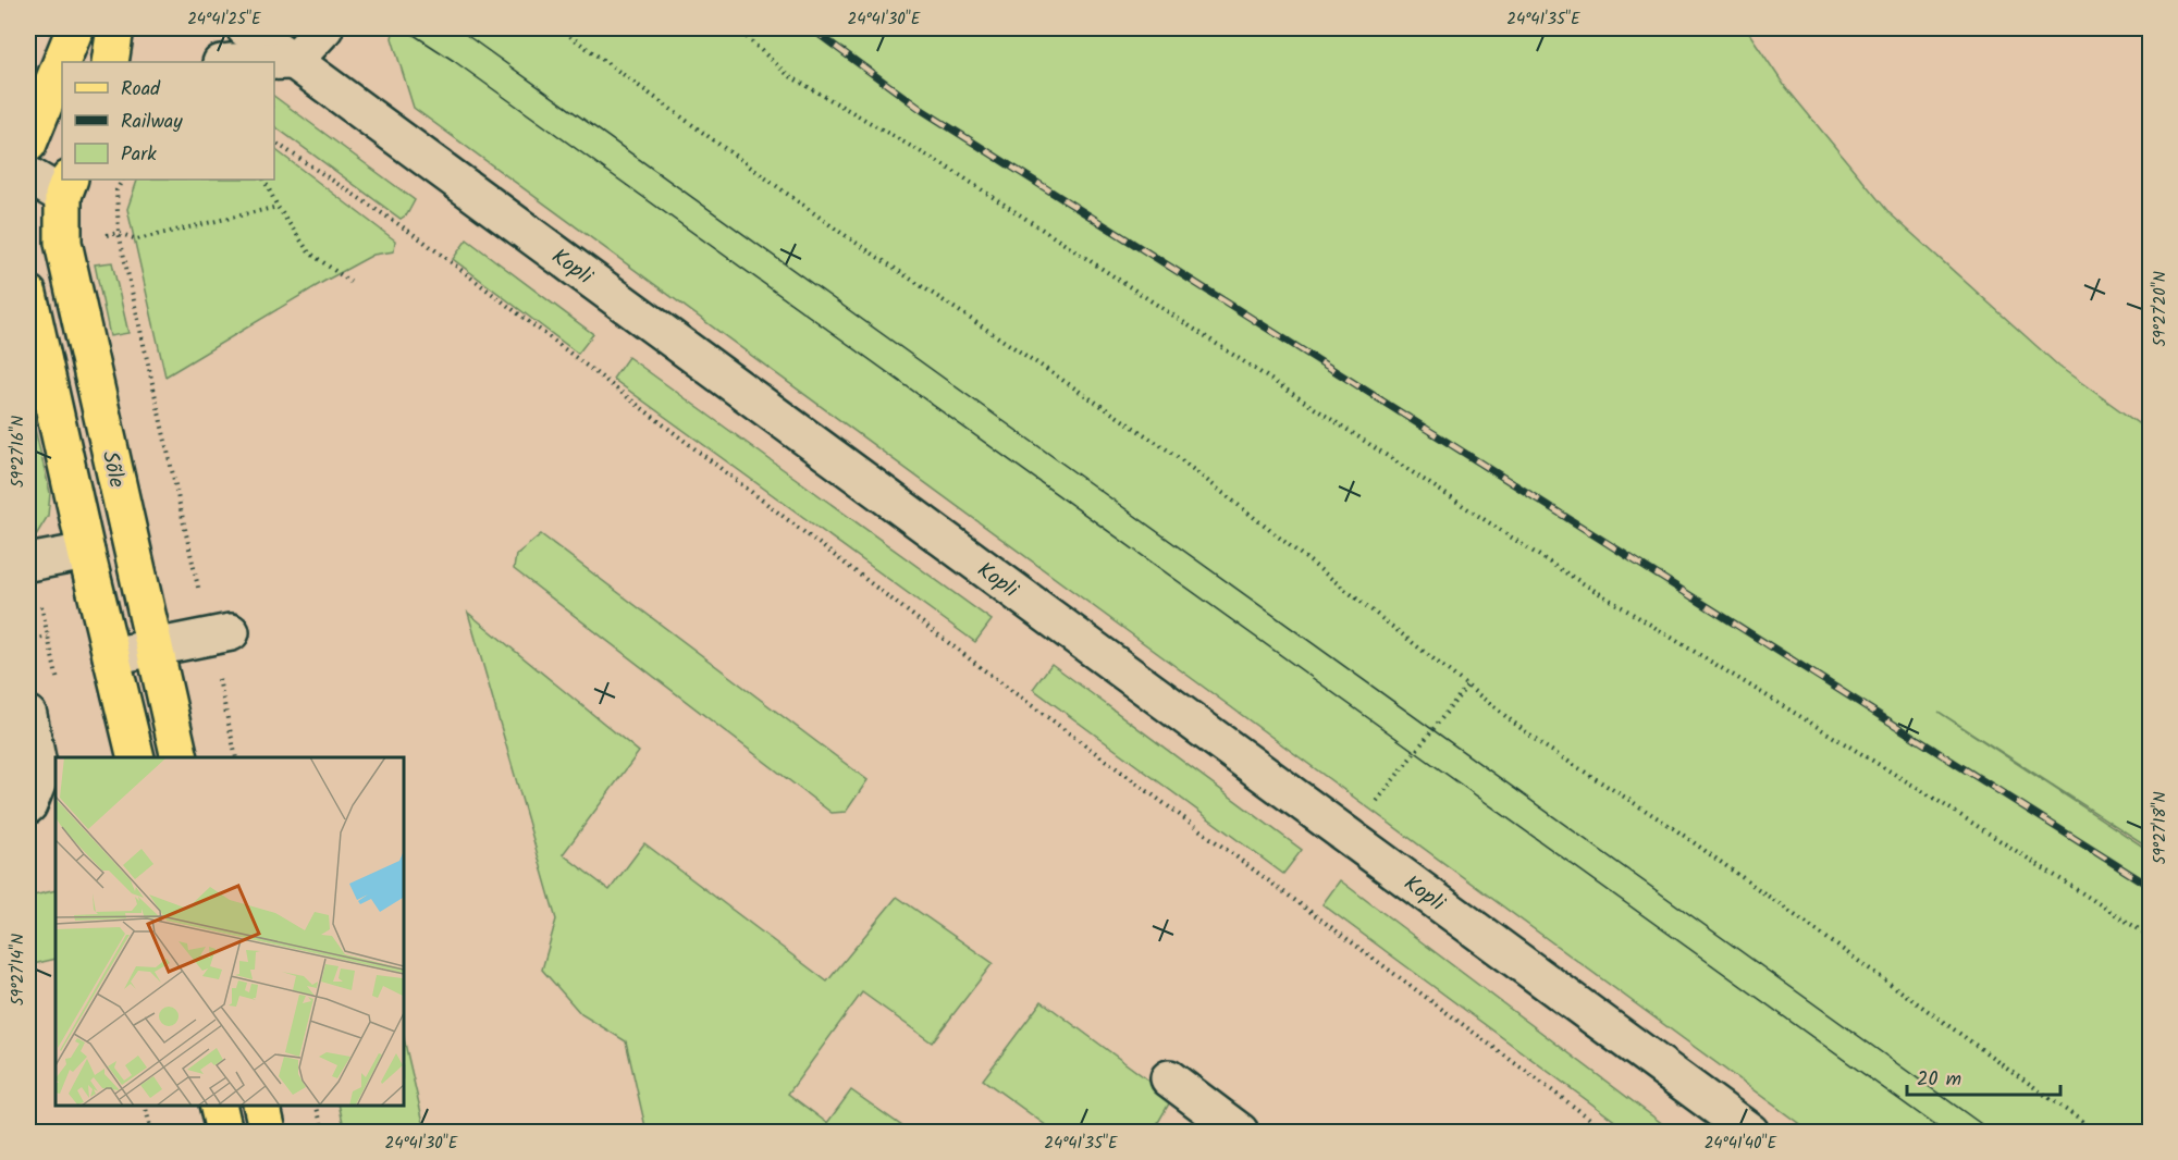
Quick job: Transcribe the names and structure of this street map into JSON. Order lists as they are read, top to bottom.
{
  "streets": {
    "main road": ["Sõle"],
    "street": ["Kopli"]
  },
  "legend": ["Road", "Railway", "Park"],
  "scale_bar": "20 m",
  "coordinates": [
    "24°41'25\"E",
    "24°41'30\"E",
    "24°41'35\"E",
    "59°27'20\"N",
    "59°27'16\"N",
    "59°27'18\"N",
    "59°27'14\"N",
    "24°41'40\"E"
  ]
}
